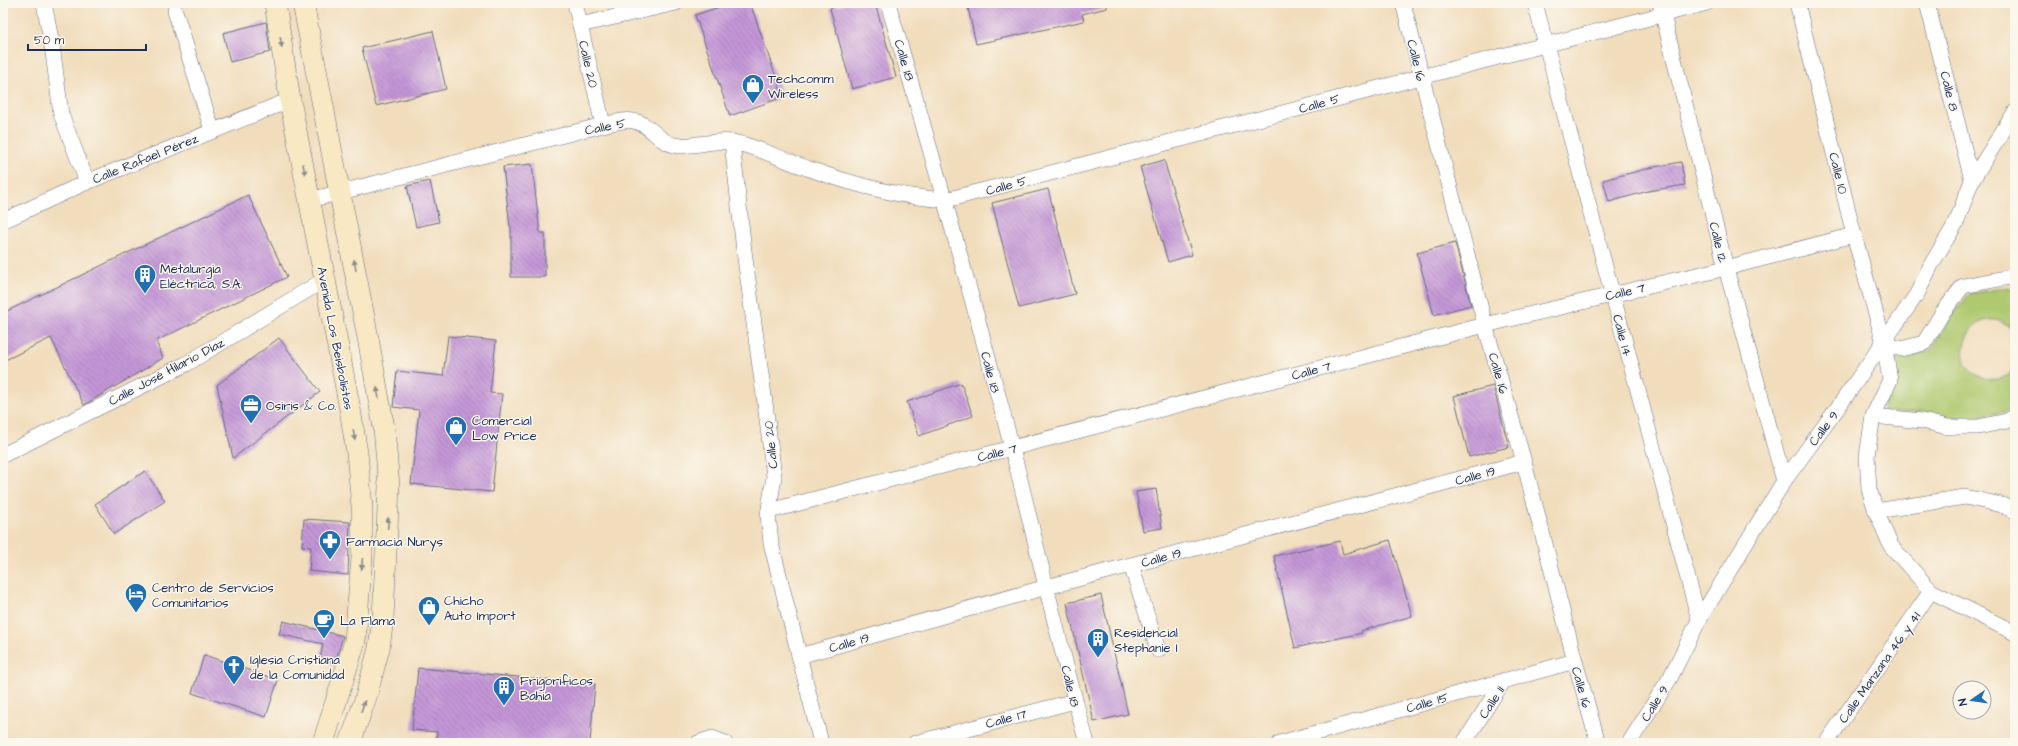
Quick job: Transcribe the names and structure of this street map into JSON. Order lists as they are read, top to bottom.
{
  "streets": {
    "main road": ["Avenida Los Beisbolistas"],
    "street": [
      "Calle 18",
      "Calle 16",
      "Calle 20",
      "Calle 8",
      "Calle 5",
      "Calle Rafael Pérez",
      "Calle 10",
      "Calle 12",
      "Calle 7",
      "Calle 14",
      "Calle José Hilario Díaz",
      "Calle 9",
      "Calle 19",
      "Calle Manzana 46 y 41",
      "Calle 15",
      "Calle 11",
      "Calle 17"
    ]
  },
  "crossings": [
    ["Calle 18", "Calle 5"],
    ["Calle 18", "Calle 7"],
    ["Calle 18", "Calle 19"],
    ["Calle 18", "Calle 17"],
    ["Calle 16", "Calle 5"],
    ["Calle 16", "Calle 7"],
    ["Calle 16", "Calle 19"],
    ["Calle 16", "Calle 15"],
    ["Calle 20", "Calle 5"],
    ["Calle 20", "Calle 7"],
    ["Calle 20", "Calle 19"],
    ["Calle 8", "Calle 9"],
    ["Calle 5", "Calle 12"],
    ["Calle 5", "Calle 14"],
    ["Calle 5", "Avenida Los Beisbolistas"],
    ["Calle Rafael Pérez", "Avenida Los Beisbolistas"],
    ["Calle 10", "Calle 7"],
    ["Calle 10", "Calle 9"],
    ["Calle 10", "Calle Manzana 46 y 41"],
    ["Calle 12", "Calle 7"],
    ["Calle 12", "Calle 9"],
    ["Calle 7", "Calle 14"],
    ["Calle 14", "Calle 9"],
    ["Avenida Los Beisbolistas", "Calle José Hilario Díaz"],
    ["Calle 15", "Calle 11"]
  ],
  "places": {
    "shop": ["Techcomm Wireless", "Comercial Low Price", "Chicho Auto Import"],
    "building": ["Metalurgia Eléctrica, S.A.", "Residencial Stephanie I", "Frigorificos Bahia"],
    "office": ["Osiris & Co."],
    "pharmacy": ["Farmacia Nurys"],
    "hotel": ["Centro de Servicios Comunitarios"],
    "cafe": ["La Flama"],
    "church": ["Iglesia Cristiana de la Comunidad"]
  },
  "scale_bar": "50 m",
  "north": "left"
}
